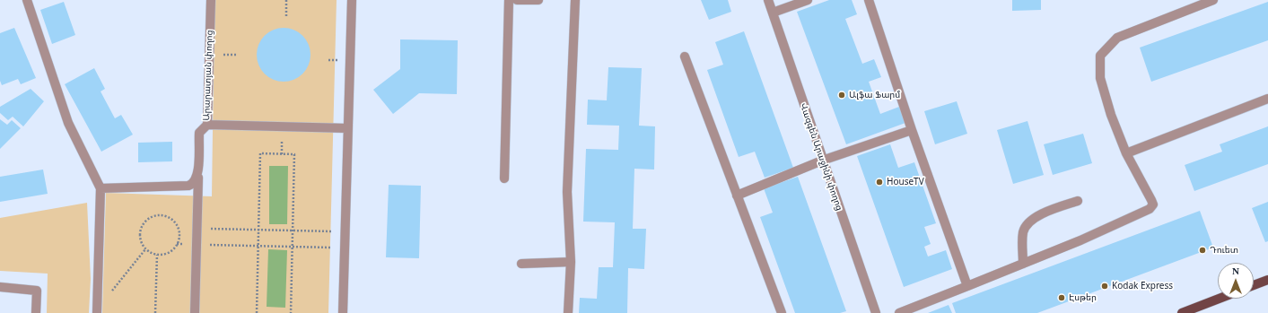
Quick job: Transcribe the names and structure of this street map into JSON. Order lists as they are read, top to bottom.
{
  "streets": {
    "street": ["Արարատյան փողոց", "Վազգեն Արաջինի փողոց"]
  },
  "places": [
    "Ալֆա Ֆարմ",
    "HouseTV",
    "Դուետ",
    "Kodak Express",
    "Էսթեր"
  ],
  "north": "top"
}
